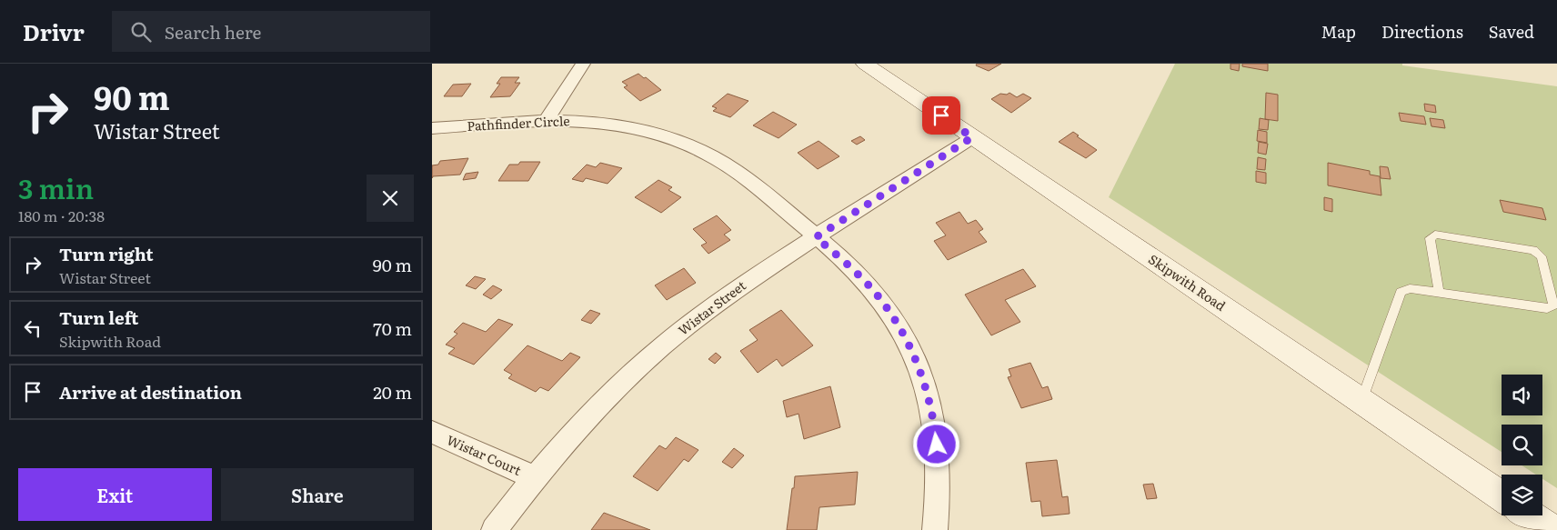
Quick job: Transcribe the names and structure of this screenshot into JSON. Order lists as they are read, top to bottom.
{
  "streets": {
    "main road": ["Skipwith Road"],
    "street": ["Pathfinder Circle", "Wistar Street", "Wistar Court"]
  },
  "crossings": [
    ["Pathfinder Circle", "Wistar Street"],
    ["Skipwith Road", "Wistar Street"],
    ["Wistar Street", "Wistar Court"]
  ],
  "page": {
    "header": "Drivr",
    "search": "Search here",
    "nav": ["Map", "Directions", "Saved"],
    "turn": ["90 m", "Wistar Street"],
    "heading": ["3 min", "180 m · 20:38"],
    "list": [
      {
        "name": "Turn right",
        "note": "Wistar Street",
        "value": "90 m"
      },
      {
        "name": "Turn left",
        "note": "Skipwith Road",
        "value": "70 m"
      },
      {
        "name": "Arrive at destination",
        "value": "20 m"
      }
    ],
    "buttons": ["Exit", "Share"]
  }
}
